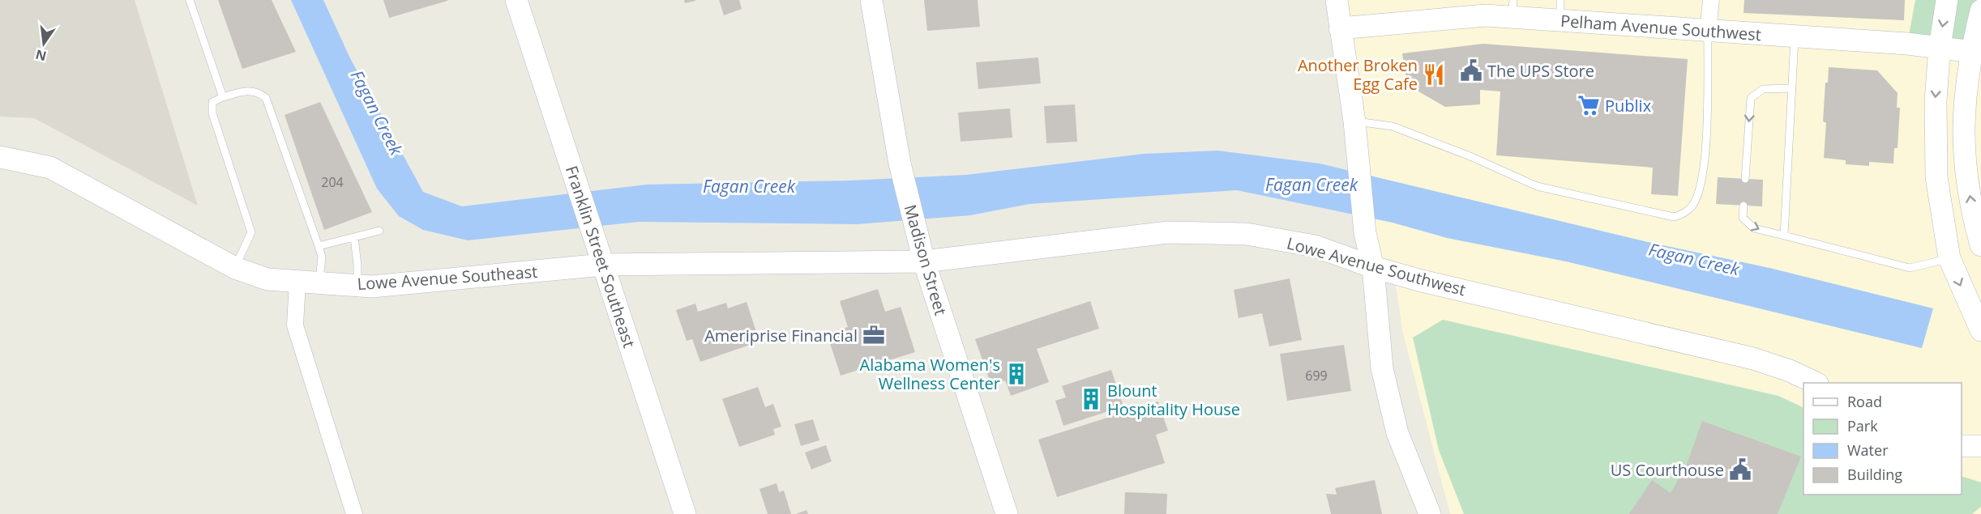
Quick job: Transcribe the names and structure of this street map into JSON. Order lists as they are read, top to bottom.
{
  "streets": {
    "street": [
      "Pelham Avenue Southwest",
      "Franklin Street Southeast",
      "Madison Street",
      "Lowe Avenue Southwest",
      "Lowe Avenue Southeast"
    ]
  },
  "crossings": [
    ["Franklin Street Southeast", "Lowe Avenue Southeast"],
    ["Madison Street", "Lowe Avenue Southwest"],
    ["Madison Street", "Lowe Avenue Southeast"],
    ["Lowe Avenue Southwest", "Lowe Avenue Southeast"]
  ],
  "water": ["Fagan Creek"],
  "places": {
    "public building": ["The UPS Store", "US Courthouse"],
    "restaurant": ["Another Broken Egg Cafe"],
    "supermarket": ["Publix"],
    "office": ["Ameriprise Financial"],
    "building": ["Alabama Women's Wellness Center", "Blount Hospitality House"]
  },
  "house_numbers": ["204", "699"],
  "legend": [
    "Road",
    "Park",
    "Water",
    "Building"
  ],
  "north": "bottom"
}
